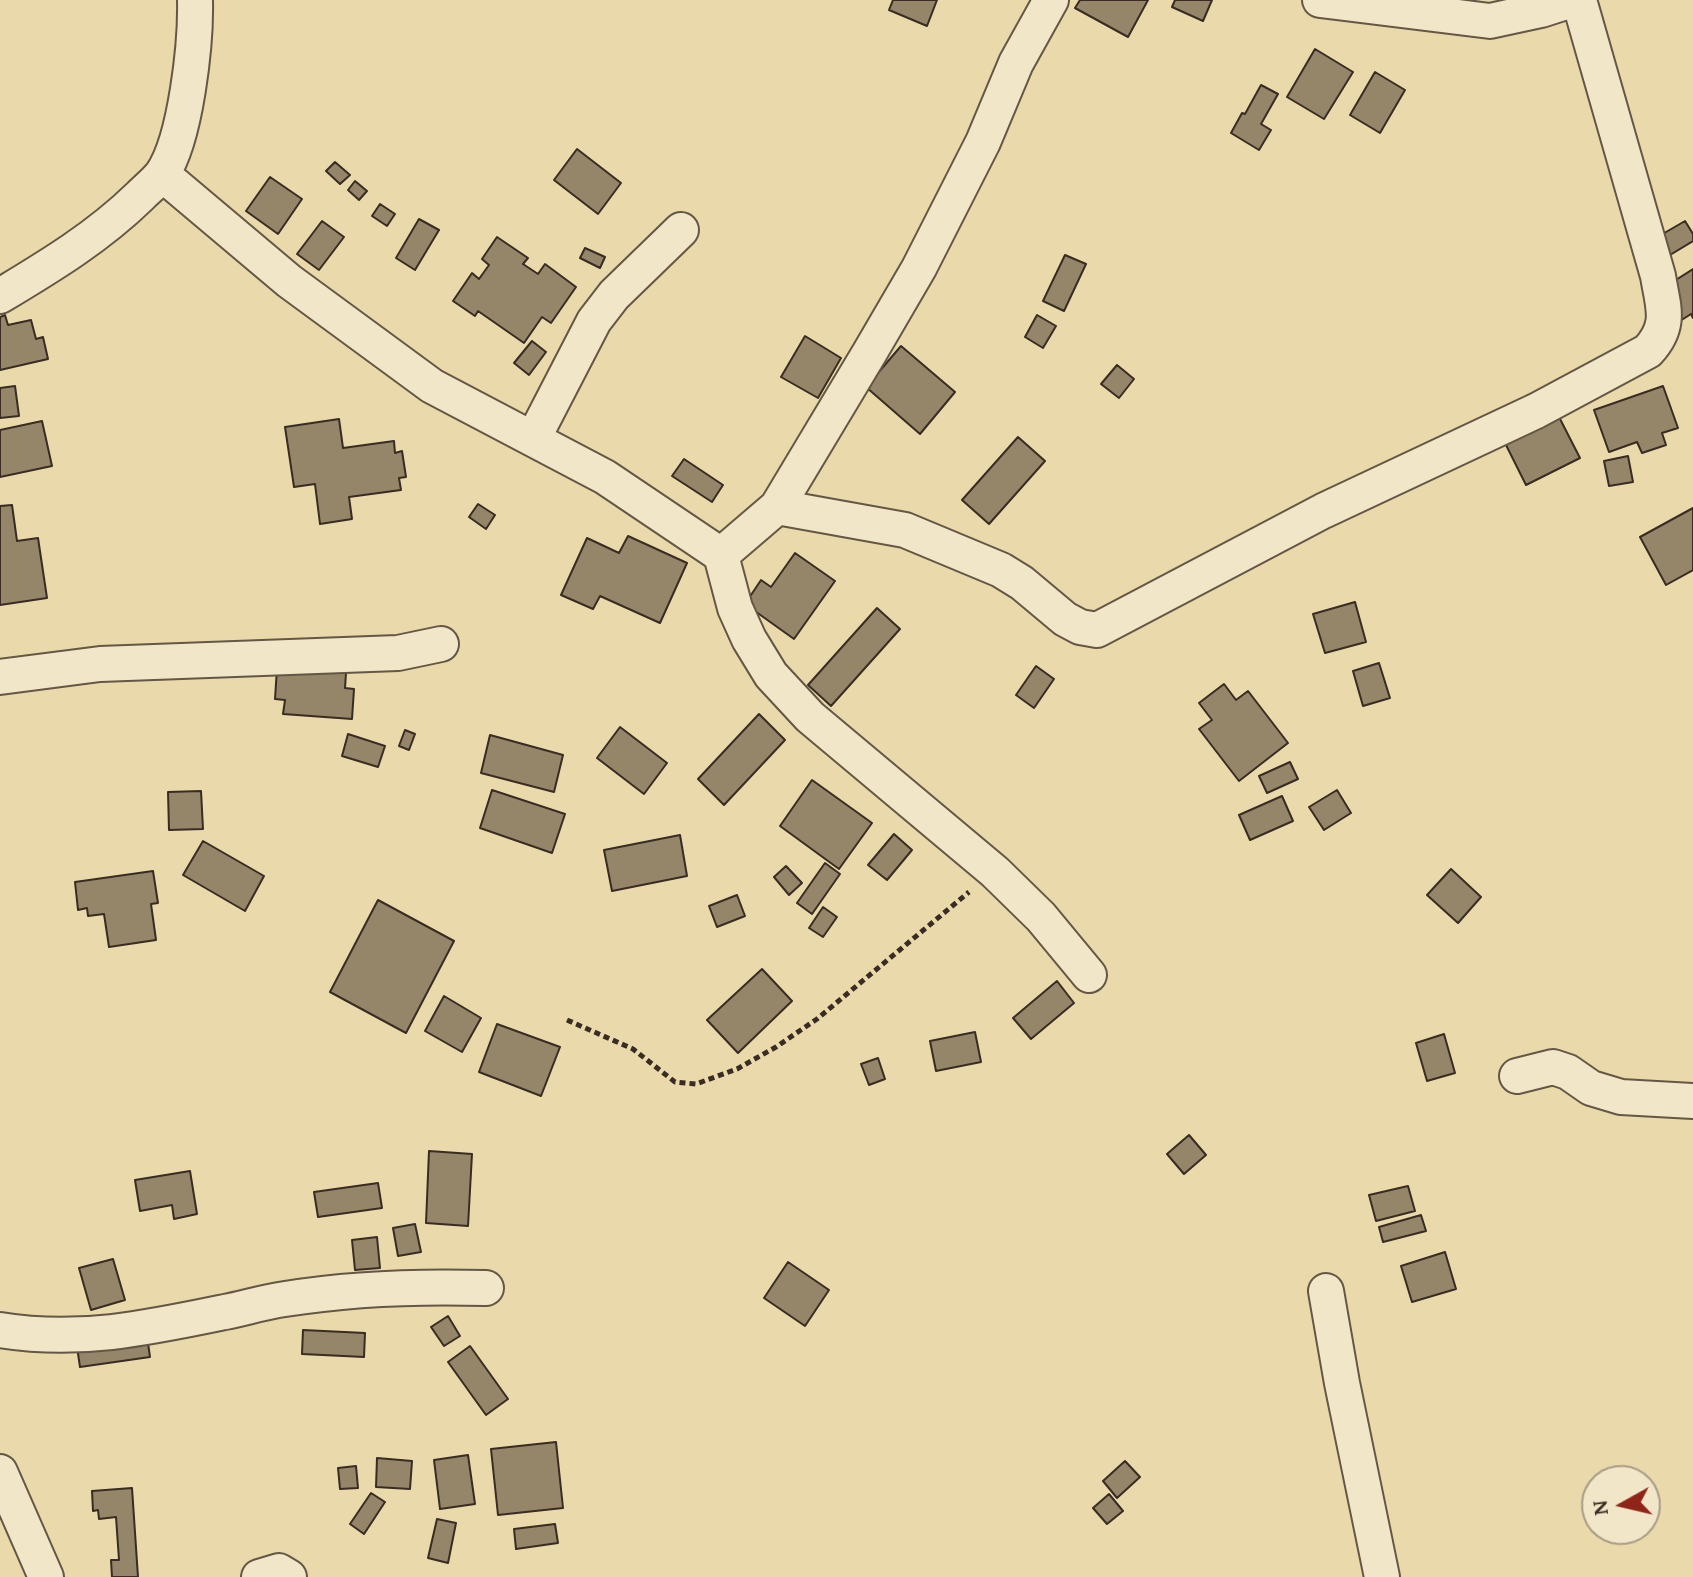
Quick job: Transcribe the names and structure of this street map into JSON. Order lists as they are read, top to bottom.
{
  "north": "left"
}
